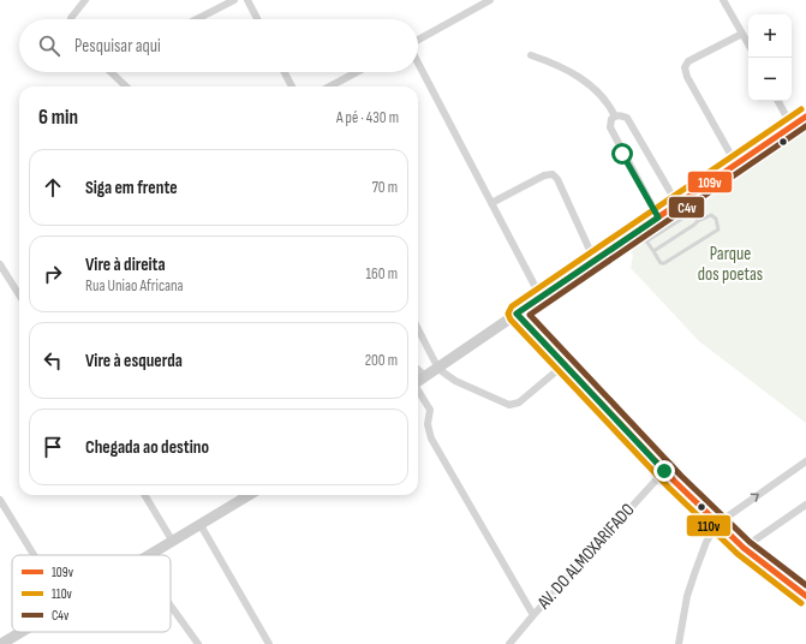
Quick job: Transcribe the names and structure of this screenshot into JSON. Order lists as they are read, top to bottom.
{
  "streets": {
    "street": ["AV. DO ALMOXARIFADO"]
  },
  "parks": ["Parque dos poetas"],
  "lines": ["transit line 110v", "transit line 109v", "transit line C4v"],
  "legend": ["109v", "110v", "C4v"],
  "page": {
    "map_buttons": ["+", "−"],
    "search": "Pesquisar aqui",
    "heading": ["6 min", "A pé · 430 m"],
    "list": [
      ["Siga em frente", "70 m"],
      ["Vire à direita", "Rua Uniao Africana", "160 m"],
      ["Vire à esquerda", "200 m"],
      "Chegada ao destino"
    ]
  }
}
